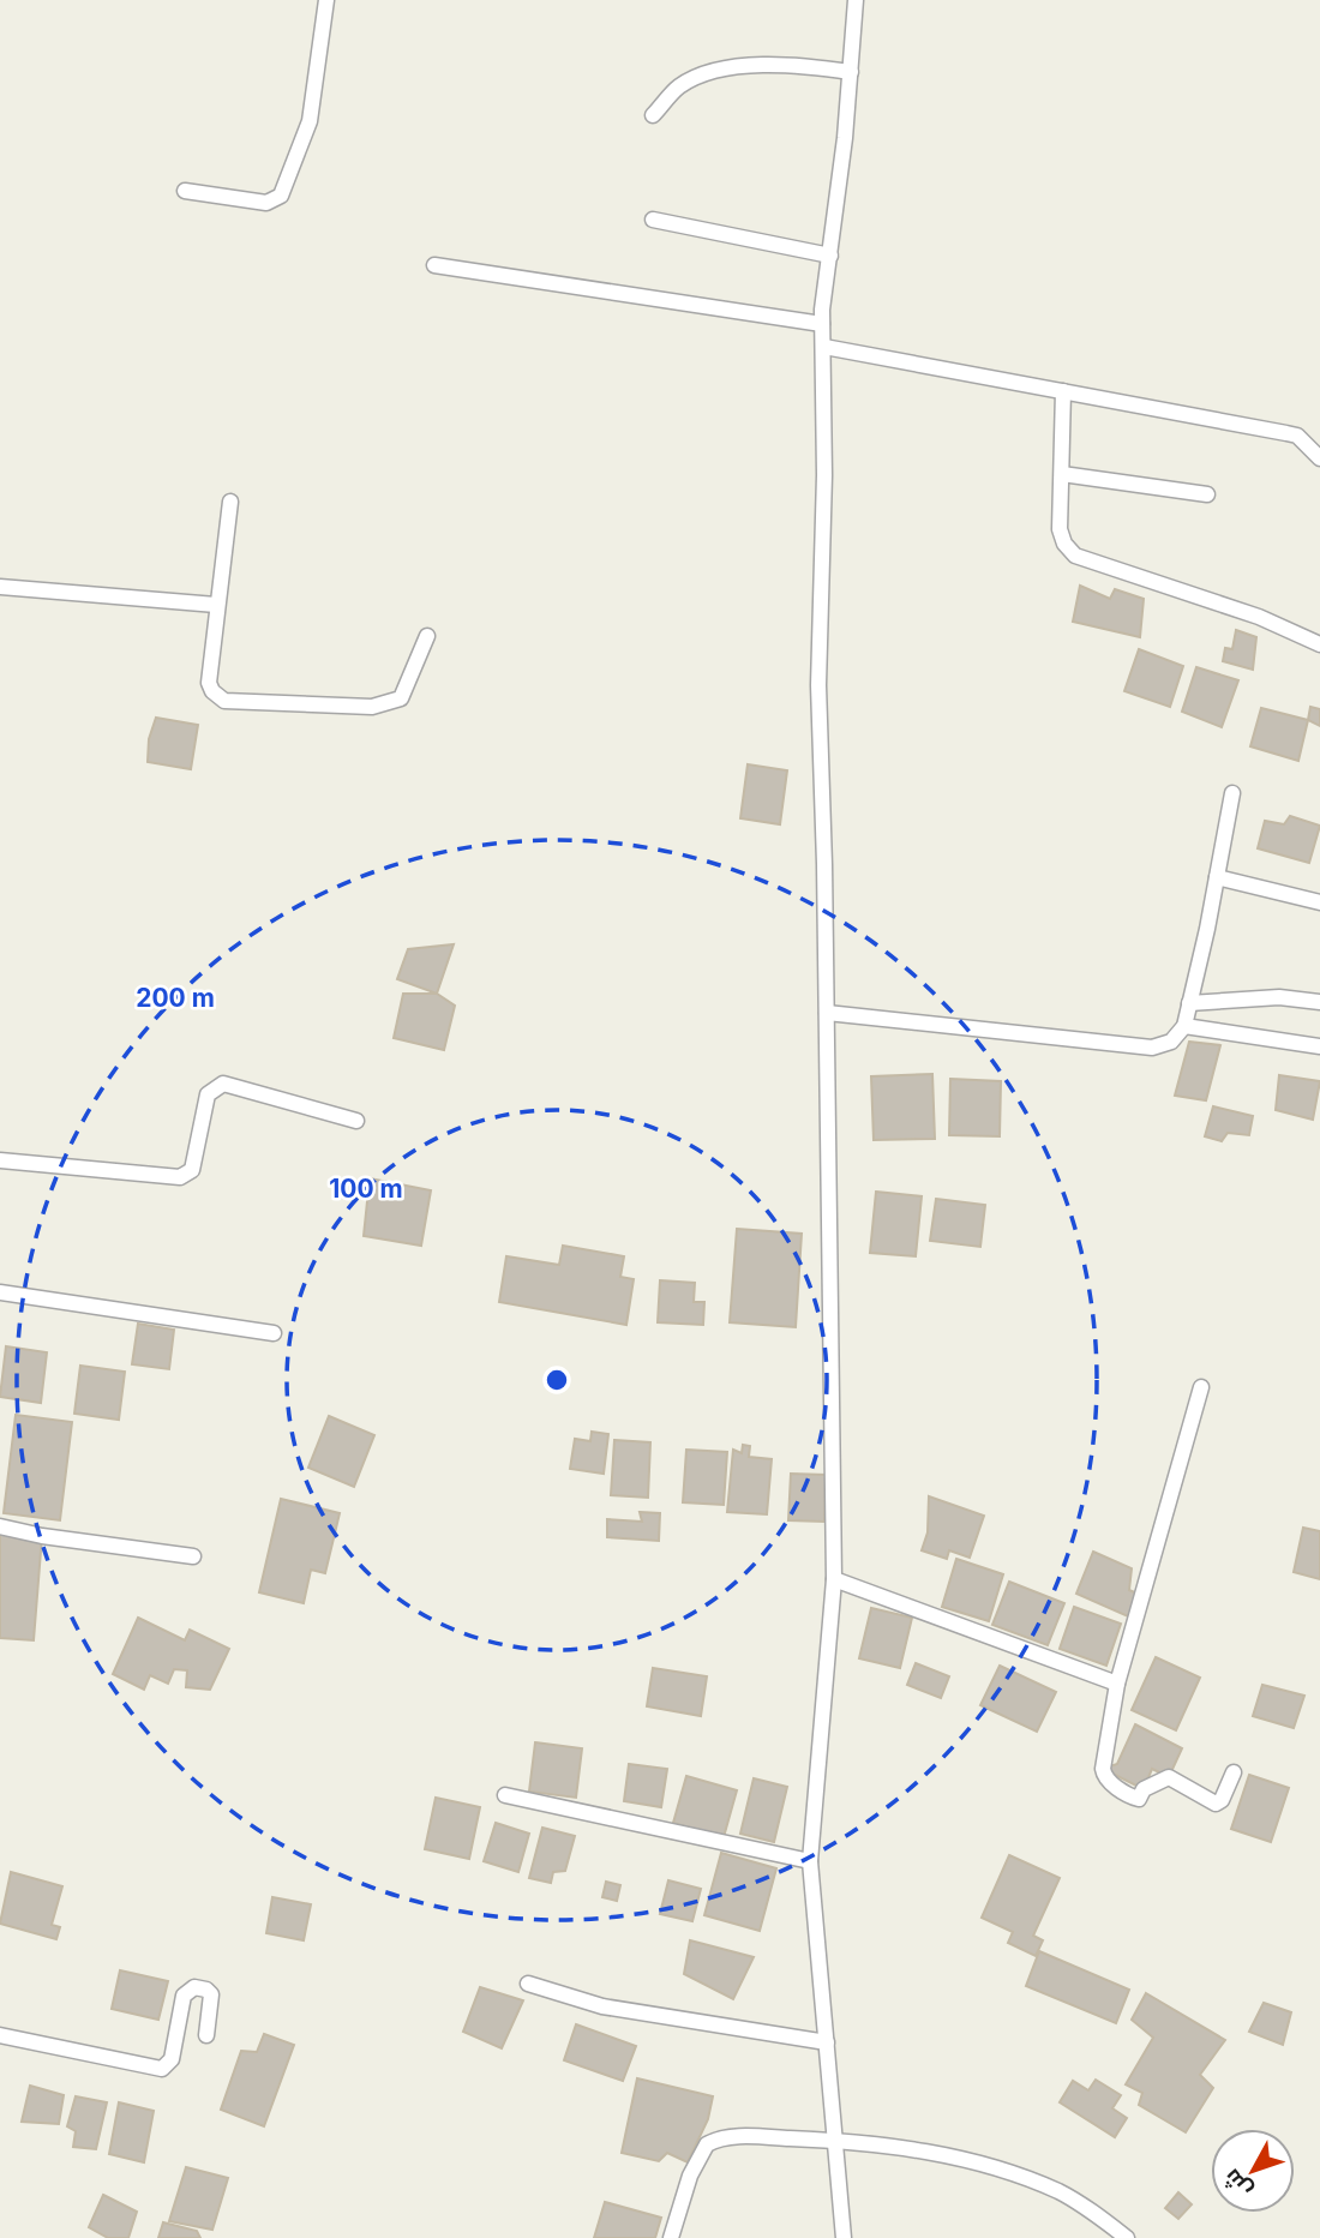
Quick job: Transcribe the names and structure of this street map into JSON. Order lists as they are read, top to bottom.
{
  "north": "bottom left",
  "rings": ["200 m", "100 m"]
}
